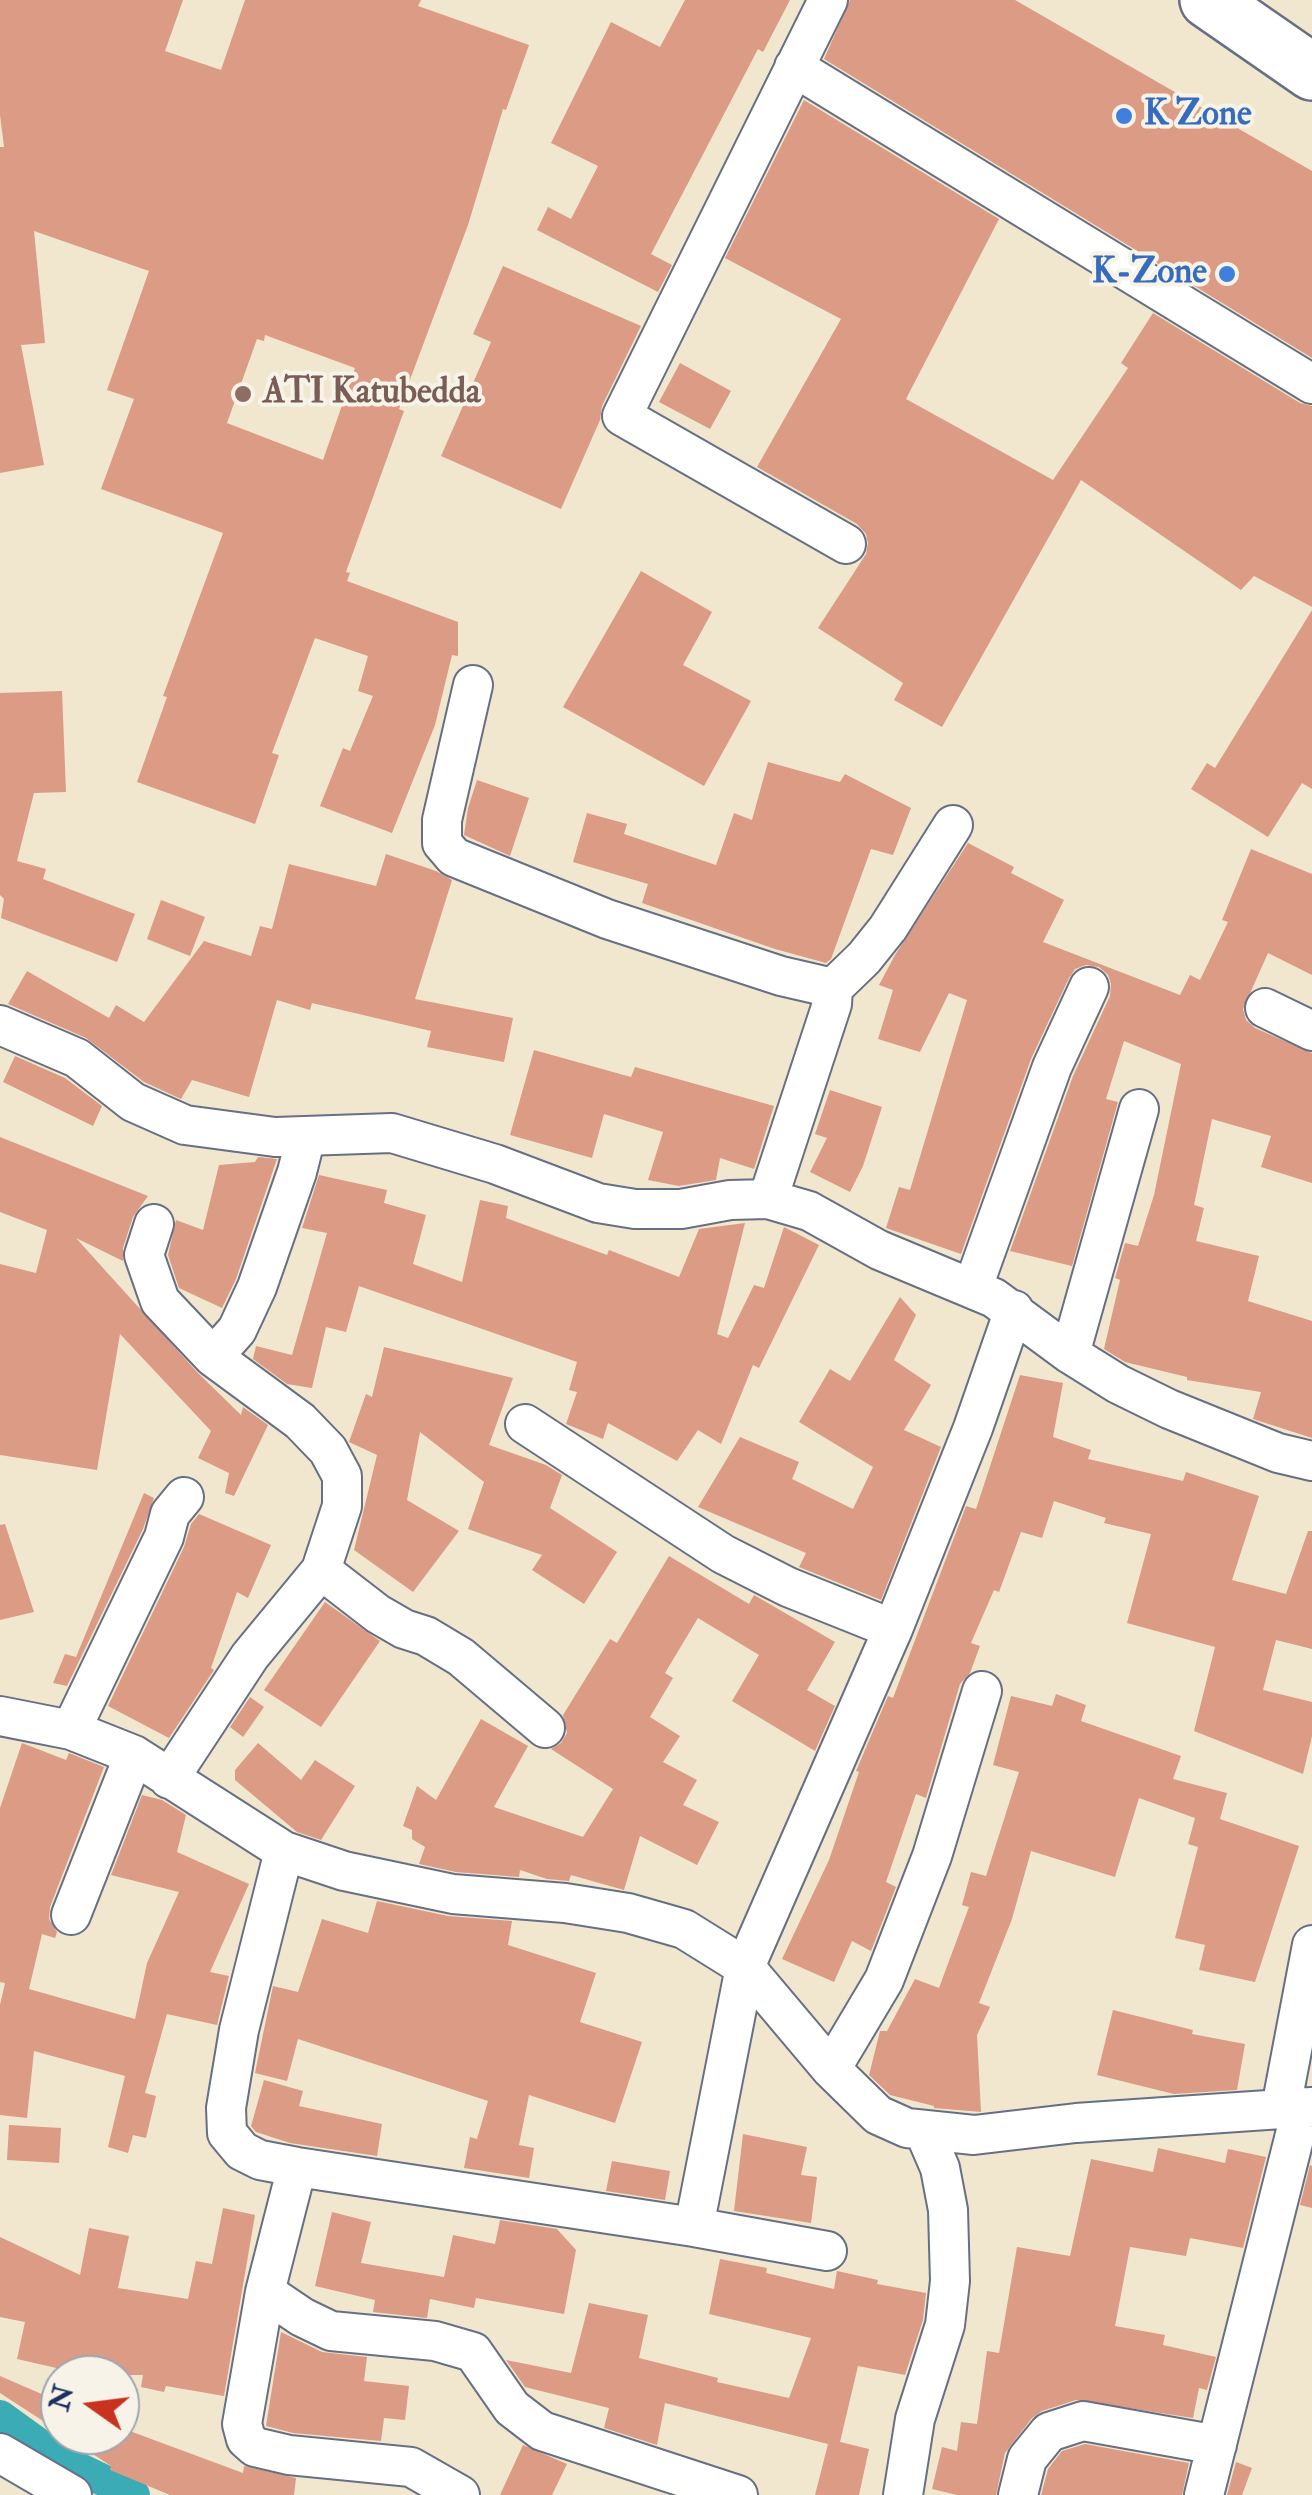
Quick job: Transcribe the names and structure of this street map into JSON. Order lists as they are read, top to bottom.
{
  "places": ["K Zone", "K-Zone", "ATI Katubedda"],
  "north": "left"
}
